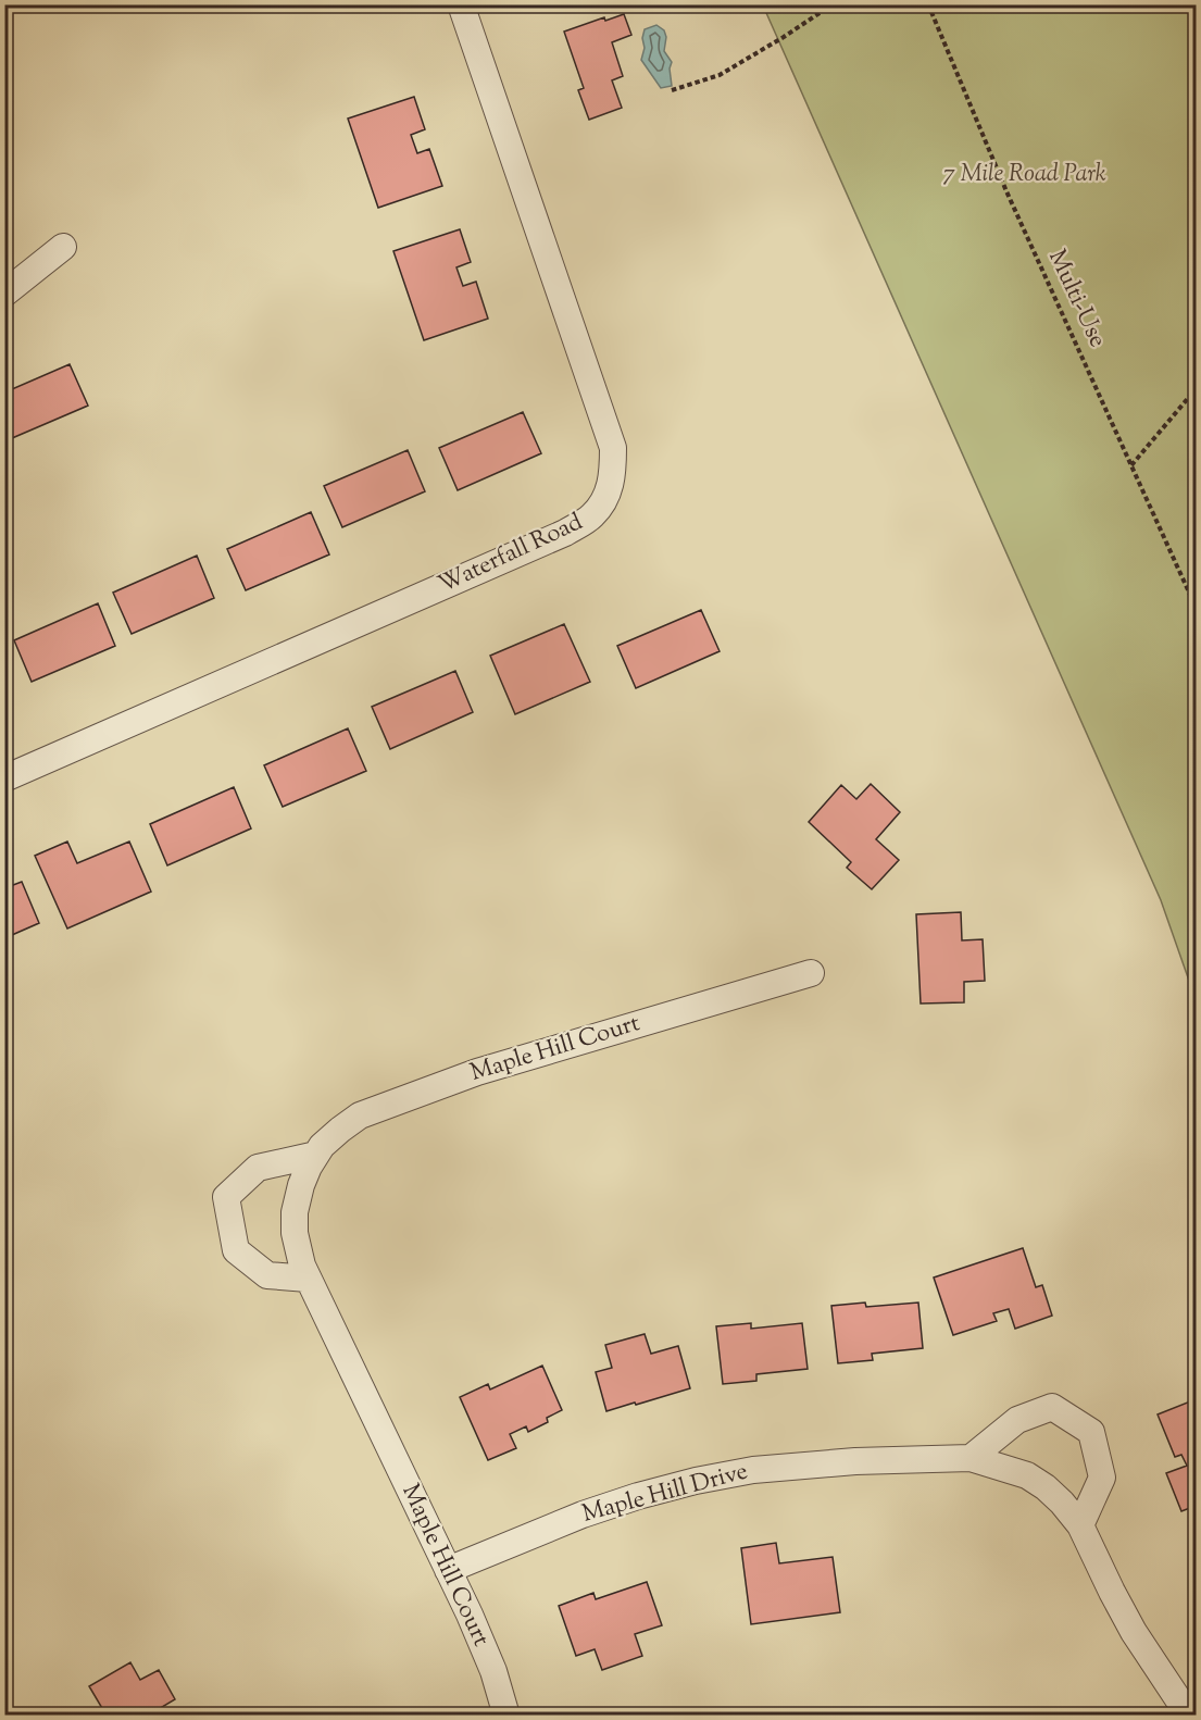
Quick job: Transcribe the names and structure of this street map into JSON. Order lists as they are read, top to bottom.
{
  "streets": {
    "street": ["Waterfall Road", "Maple Hill Court", "Maple Hill Drive"],
    "path": ["Multi-Use"]
  },
  "crossings": [
    ["Maple Hill Court", "Maple Hill Drive"]
  ],
  "parks": ["7 Mile Road Park"]
}
